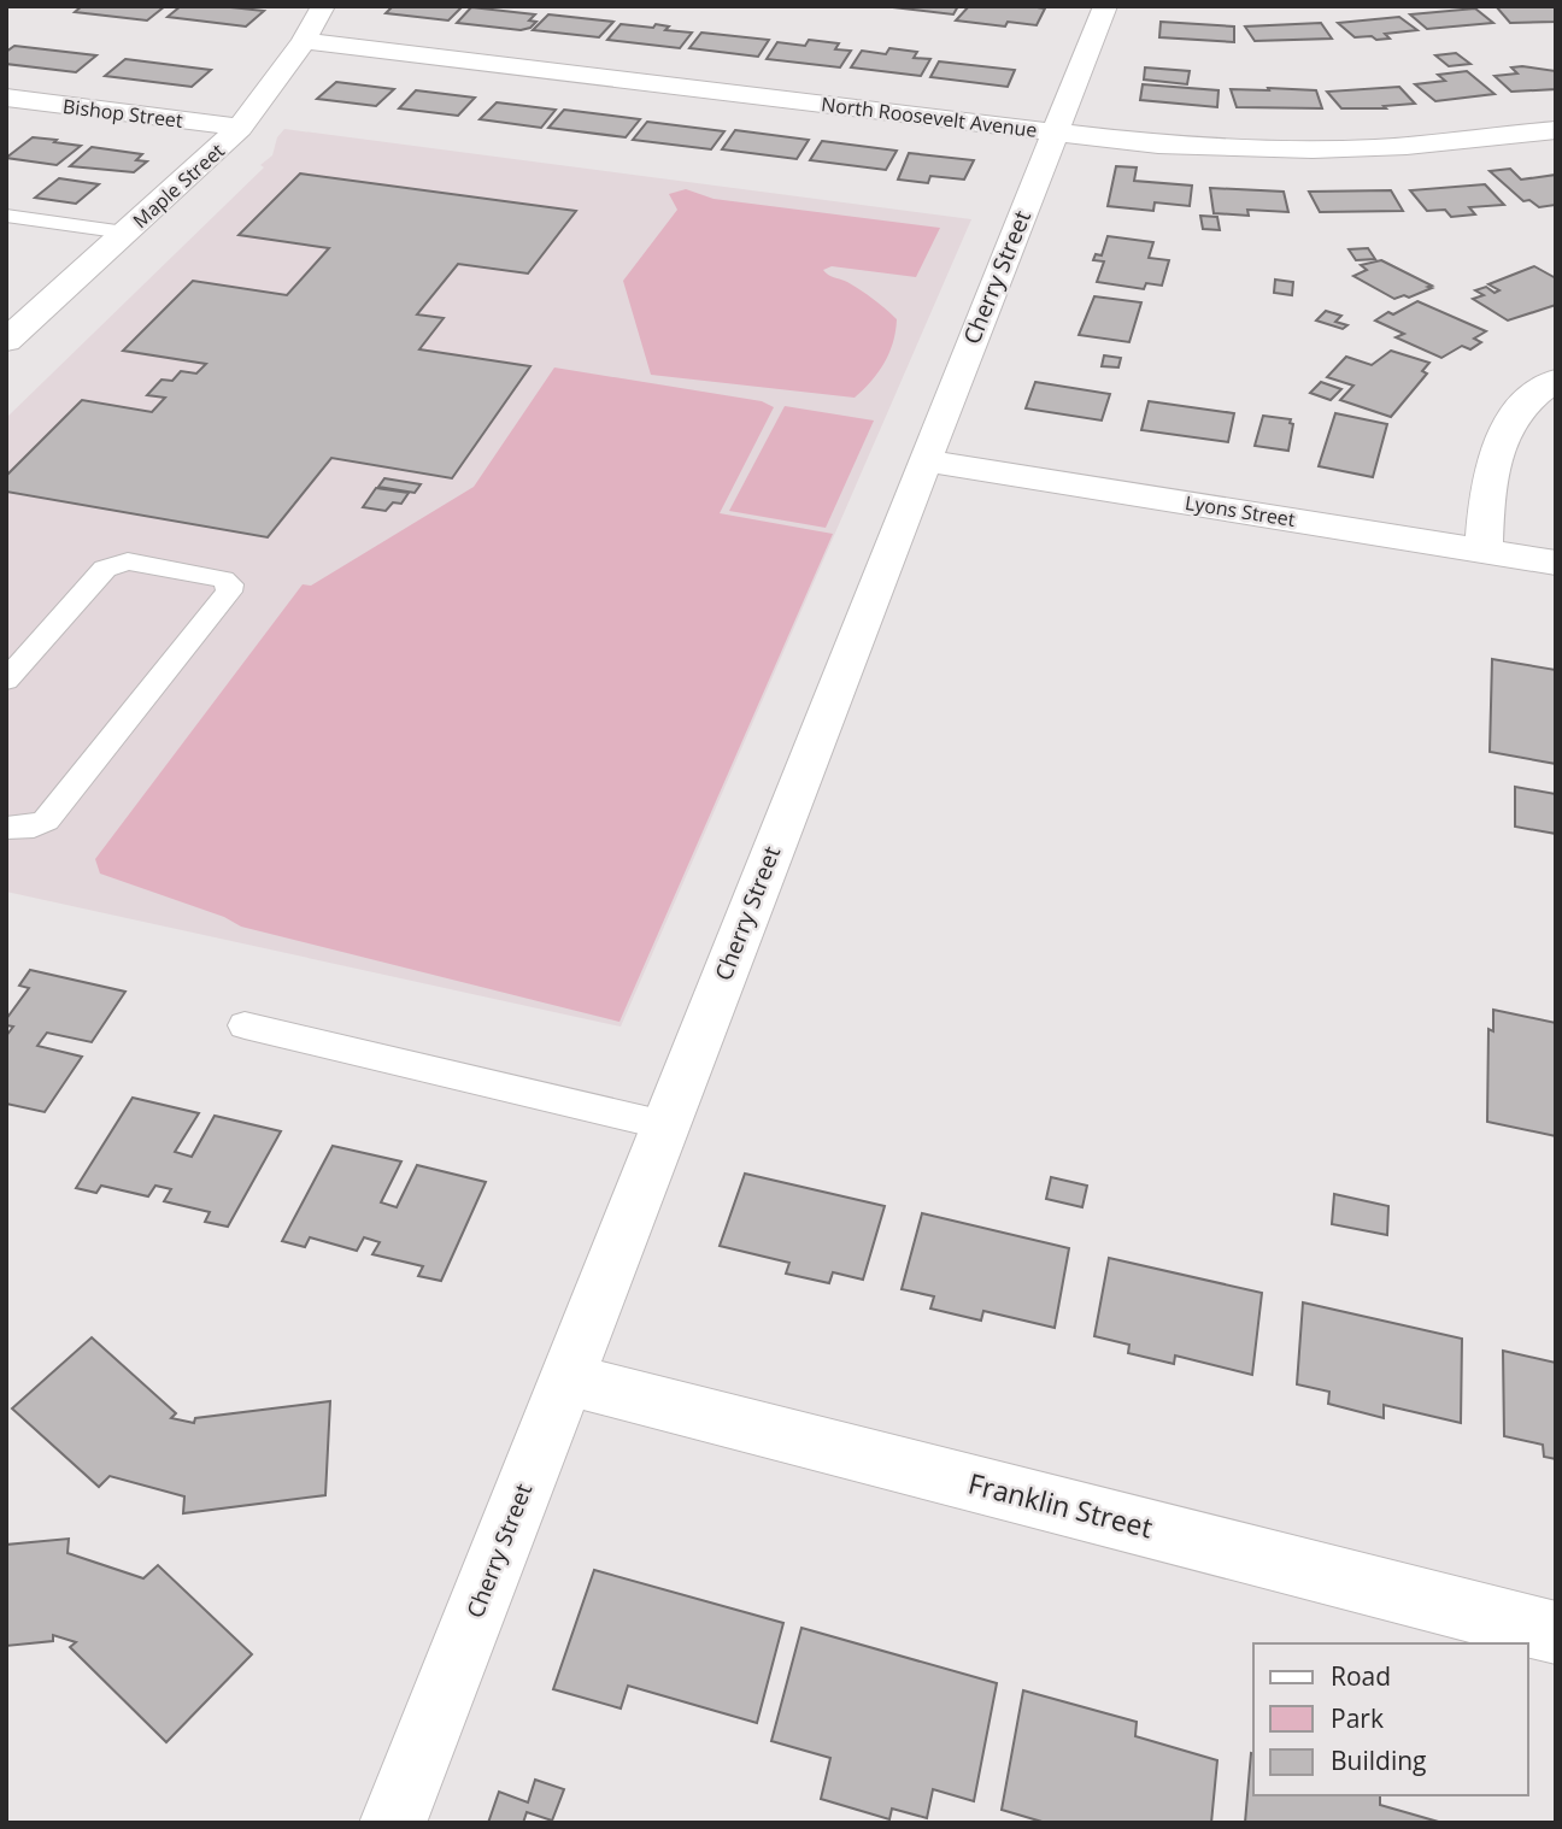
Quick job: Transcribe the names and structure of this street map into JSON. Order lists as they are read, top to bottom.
{
  "streets": {
    "street": [
      "Bishop Street",
      "North Roosevelt Avenue",
      "Maple Street",
      "Cherry Street",
      "Lyons Street",
      "Franklin Street"
    ]
  },
  "crossings": [
    ["Bishop Street", "Maple Street"],
    ["North Roosevelt Avenue", "Maple Street"],
    ["North Roosevelt Avenue", "Cherry Street"],
    ["Cherry Street", "Lyons Street"],
    ["Cherry Street", "Franklin Street"]
  ],
  "legend": ["Road", "Park", "Building"]
}
